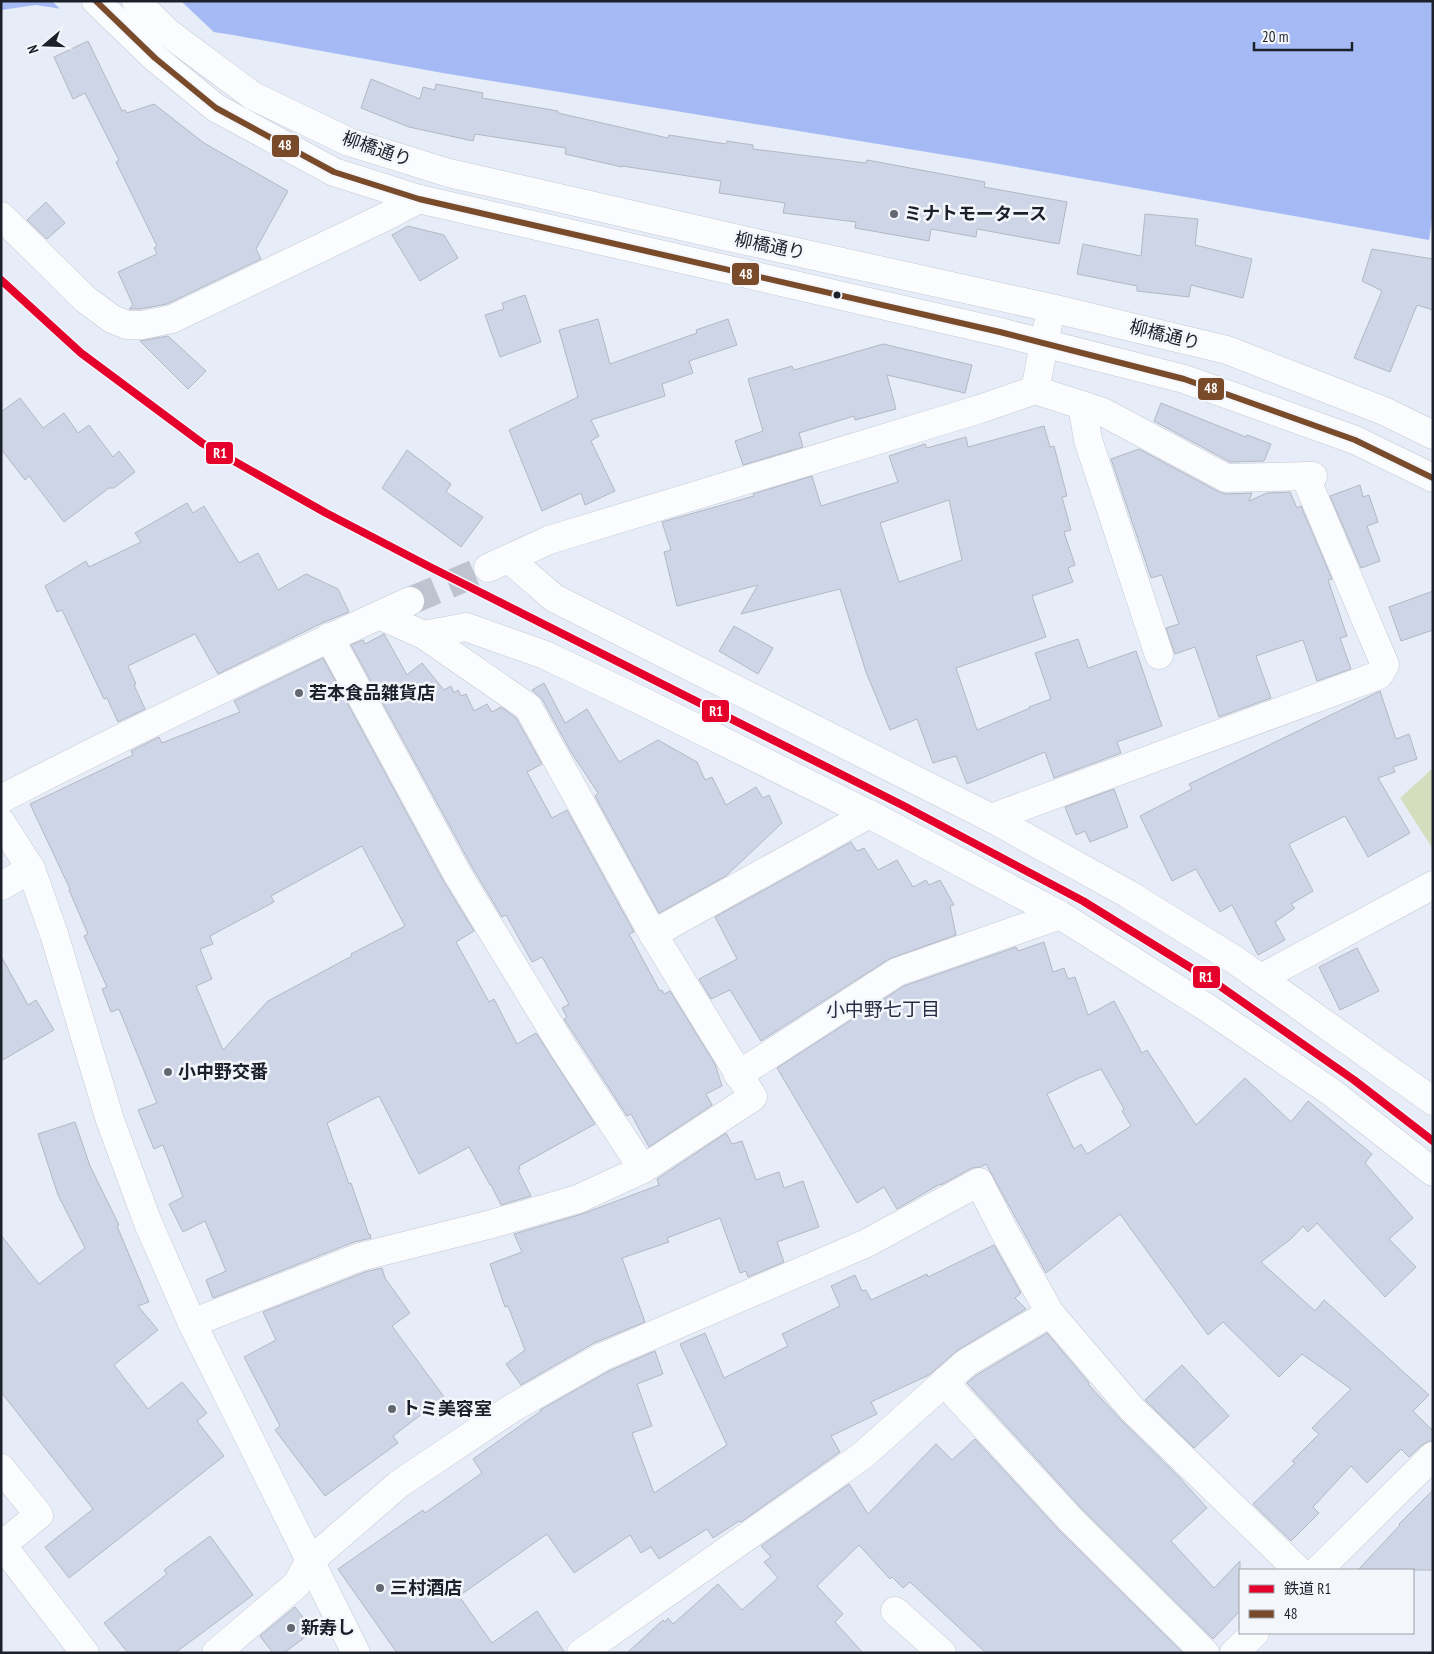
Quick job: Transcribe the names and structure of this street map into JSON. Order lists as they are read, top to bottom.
{
  "streets": {
    "street": ["柳橋通り"]
  },
  "districts": ["小中野七丁目"],
  "places": [
    "ミナトモータース",
    "若本食品雑貨店",
    "小中野交番",
    "トミ美容室",
    "三村酒店",
    "新寿し"
  ],
  "lines": ["transit line 48", "rail line R1"],
  "legend": ["鉄道 R1", "48"],
  "scale_bar": "20 m",
  "north": "left"
}
